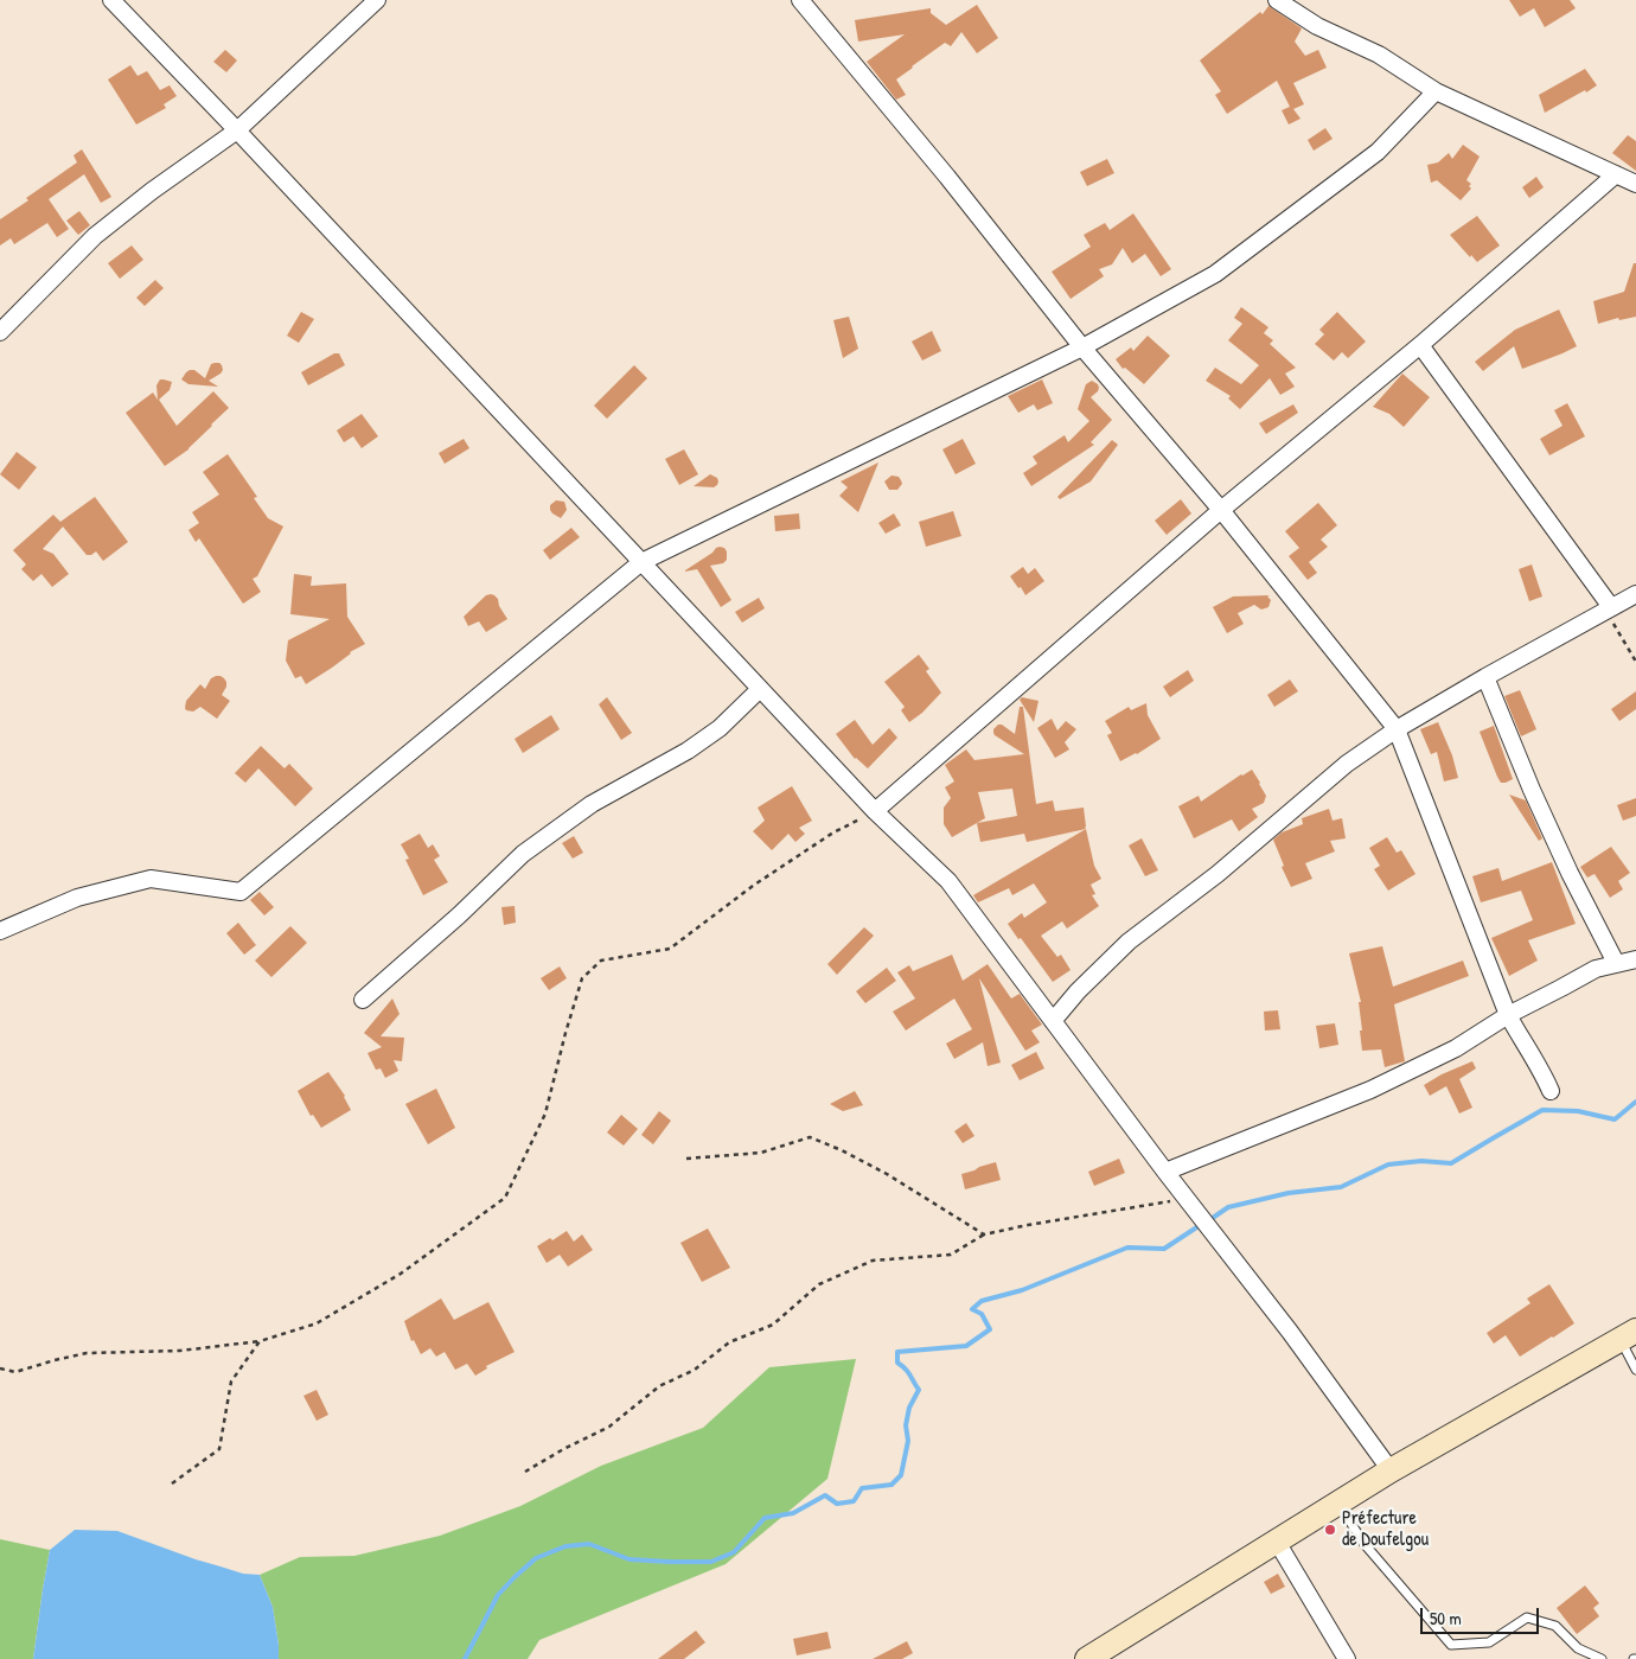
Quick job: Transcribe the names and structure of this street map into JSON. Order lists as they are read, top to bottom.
{
  "places": ["Préfecture de Doufelgou"],
  "scale_bar": "50 m"
}
